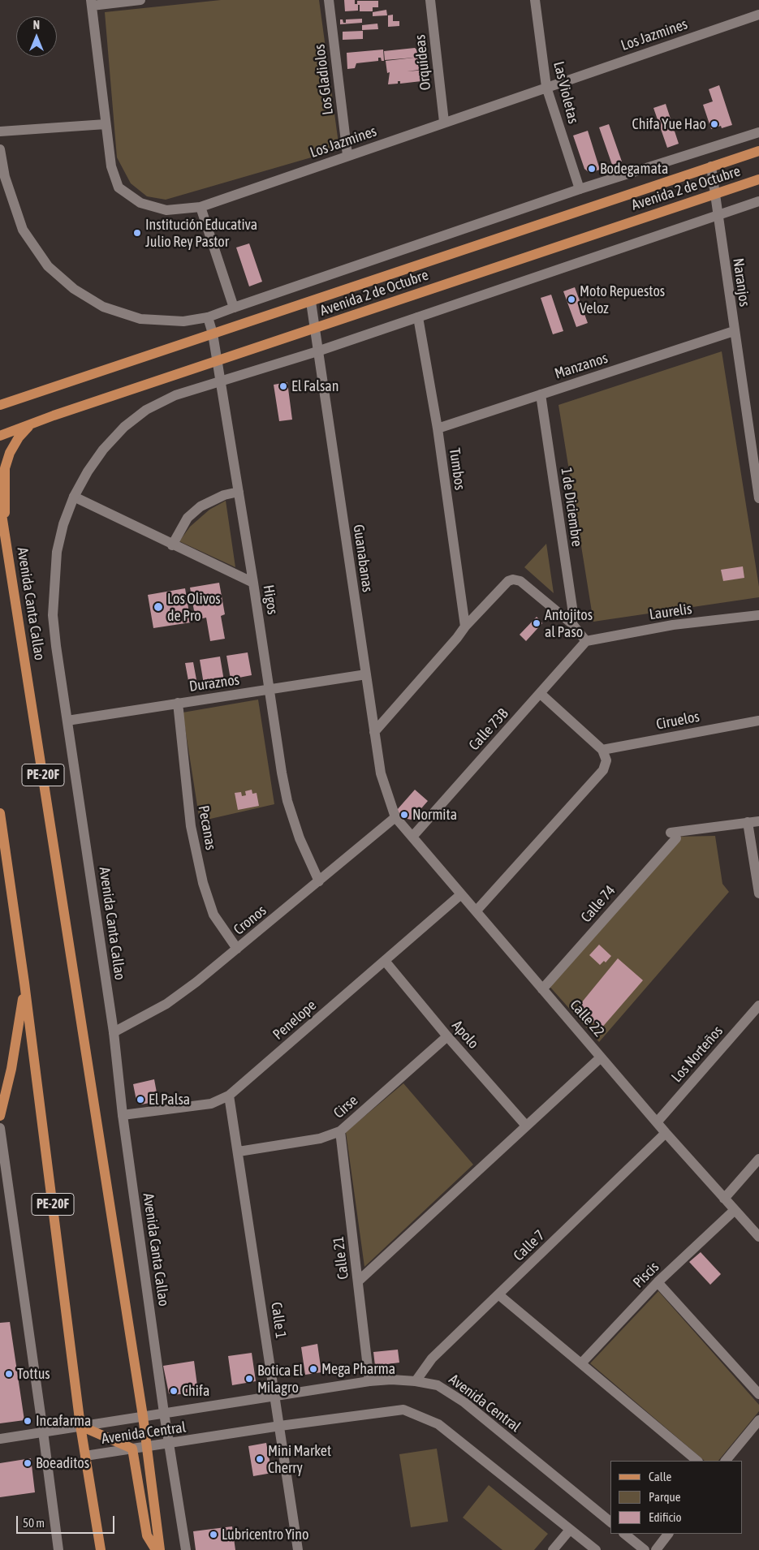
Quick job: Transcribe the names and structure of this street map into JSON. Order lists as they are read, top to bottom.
{
  "streets": {
    "main road": ["Avenida 2 de Octubre", "Avenida Canta Callao", "PE-20F"],
    "street": [
      "Los Jazmines",
      "Orquídeas",
      "Los Gladiolos",
      "Las Violetas",
      "Naranjos",
      "Manzanos",
      "Tumbos",
      "1 de Diciembre",
      "Guanabanas",
      "Higos",
      "Laurelis",
      "Duraznos",
      "Ciruelos",
      "Calle 73B",
      "Pecanas",
      "Calle 74",
      "Cronos",
      "Calle 22",
      "Penelope",
      "Apolo",
      "Los Norteños",
      "Cirse",
      "Calle 7",
      "Calle 21",
      "Piscis",
      "Calle 1",
      "Avenida Central"
    ]
  },
  "crossings": [
    ["Los Jazmines", "Orquídeas"],
    ["Los Jazmines", "Los Gladiolos"],
    ["Los Jazmines", "Las Violetas"],
    ["Avenida 2 de Octubre", "Naranjos"],
    ["Avenida 2 de Octubre", "Guanabanas"],
    ["Avenida 2 de Octubre", "Higos"],
    ["Naranjos", "Manzanos"],
    ["Manzanos", "Tumbos"],
    ["Manzanos", "1 de Diciembre"],
    ["Guanabanas", "Duraznos"],
    ["Guanabanas", "Cronos"],
    ["Guanabanas", "Calle 22"],
    ["Higos", "Avenida Canta Callao"],
    ["Higos", "Duraznos"],
    ["Higos", "Cronos"],
    ["Avenida Canta Callao", "Duraznos"],
    ["Avenida Canta Callao", "Cronos"],
    ["Avenida Canta Callao", "Penelope"],
    ["Avenida Canta Callao", "Avenida Central"],
    ["Laurelis", "Calle 73B"],
    ["Duraznos", "Pecanas"],
    ["Calle 73B", "Calle 22"],
    ["PE-20F", "Avenida Central"],
    ["Pecanas", "Cronos"],
    ["Calle 74", "Calle 22"],
    ["Cronos", "Calle 22"],
    ["Calle 22", "Penelope"],
    ["Calle 22", "Los Norteños"],
    ["Calle 22", "Calle 7"],
    ["Calle 22", "Piscis"],
    ["Penelope", "Apolo"],
    ["Penelope", "Calle 1"],
    ["Apolo", "Cirse"],
    ["Cirse", "Calle 21"],
    ["Cirse", "Calle 1"],
    ["Calle 7", "Avenida Central"],
    ["Calle 21", "Avenida Central"],
    ["Calle 1", "Avenida Central"]
  ],
  "places": [
    "Chifa Yue Hao",
    "Bodegamata",
    "Institución Educativa Julio Rey Pastor",
    "Moto Repuestos Veloz",
    "El Falsan",
    "Los Olivos de Pro",
    "Antojitos al Paso",
    "Normita",
    "El Palsa",
    "Mega Pharma",
    "Tottus",
    "Botica El Milagro",
    "Chifa",
    "Incafarma",
    "Mini Market Cherry",
    "Boeaditos",
    "Lubricentro Yino"
  ],
  "legend": ["Calle", "Parque", "Edificio"],
  "scale_bar": "50 m",
  "north": "top"
}
